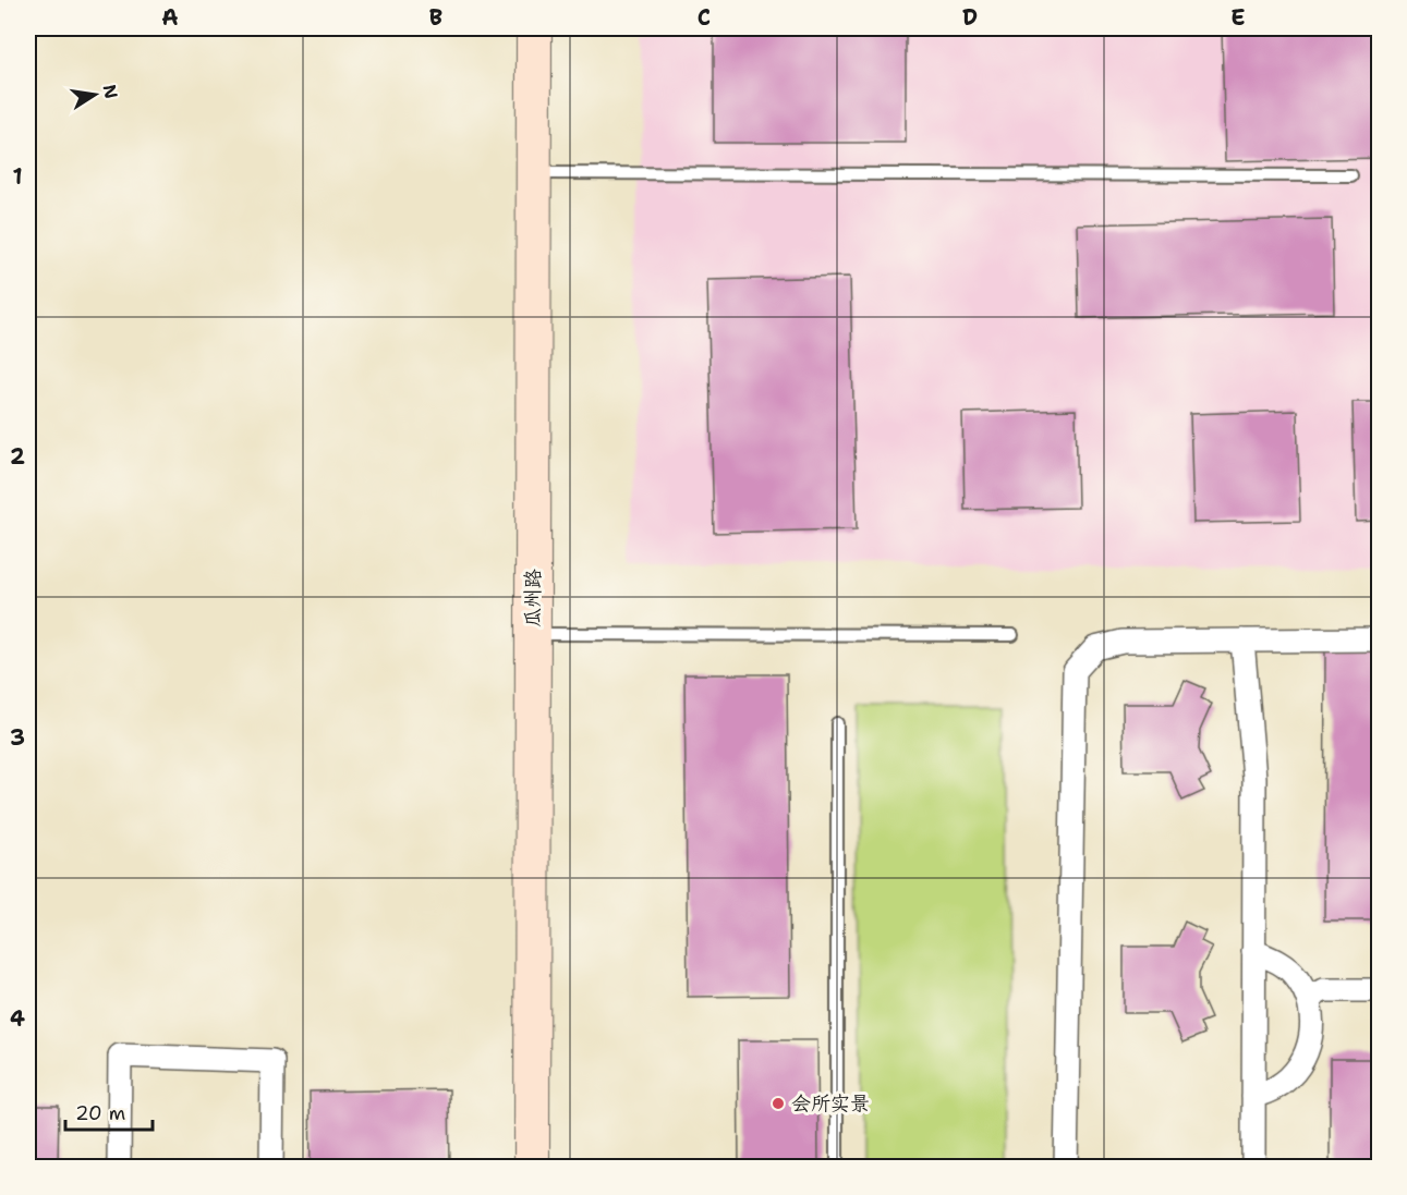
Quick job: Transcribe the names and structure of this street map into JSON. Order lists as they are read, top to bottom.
{
  "streets": {
    "street": ["瓜州路"]
  },
  "places": ["会所实景"],
  "scale_bar": "20 m",
  "north": "right",
  "grid": {
    "columns": [
      "A",
      "B",
      "C",
      "D",
      "E"
    ],
    "rows": [
      "1",
      "2",
      "3",
      "4"
    ]
  }
}
